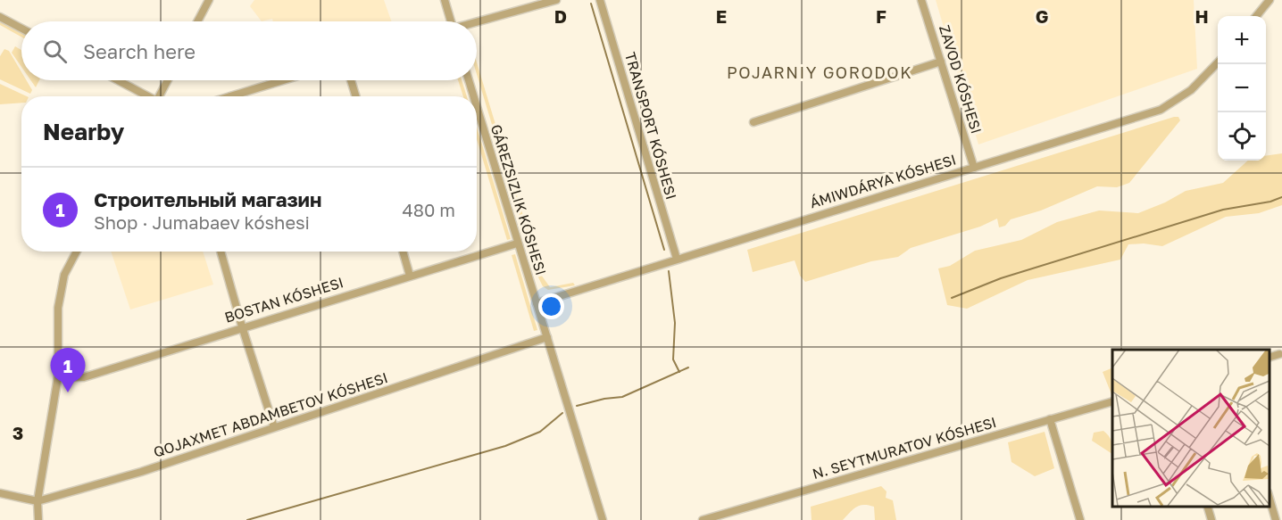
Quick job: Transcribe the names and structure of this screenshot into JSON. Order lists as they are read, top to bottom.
{
  "streets": {
    "street": [
      "ZAVOD KÓSHESI",
      "TRANSPORT KÓSHESI",
      "ÁMIWDÁRYA KÓSHESI",
      "GÁREZSIZLIK KÓSHESI",
      "BOSTAN KÓSHESI",
      "QOJAXMET ABDAMBETOV KÓSHESI",
      "N. SEYTMURATOV KÓSHESI"
    ]
  },
  "crossings": [
    ["ZAVOD KÓSHESI", "ÁMIWDÁRYA KÓSHESI"],
    ["TRANSPORT KÓSHESI", "ÁMIWDÁRYA KÓSHESI"],
    ["ÁMIWDÁRYA KÓSHESI", "GÁREZSIZLIK KÓSHESI"],
    ["GÁREZSIZLIK KÓSHESI", "BOSTAN KÓSHESI"],
    ["GÁREZSIZLIK KÓSHESI", "QOJAXMET ABDAMBETOV KÓSHESI"]
  ],
  "districts": ["POJARNIY GORODOK"],
  "page": {
    "map_buttons": ["+", "−"],
    "search": "Search here",
    "heading": "Nearby",
    "list": [
      {
        "mark": "1",
        "name": "Строительный магазин",
        "note": "Shop · Jumabaev kóshesi",
        "value": "480 m"
      }
    ],
    "pins": "1"
  },
  "grid": {
    "columns": [
      "D",
      "E",
      "F",
      "G",
      "H"
    ],
    "rows": ["3"]
  }
}
